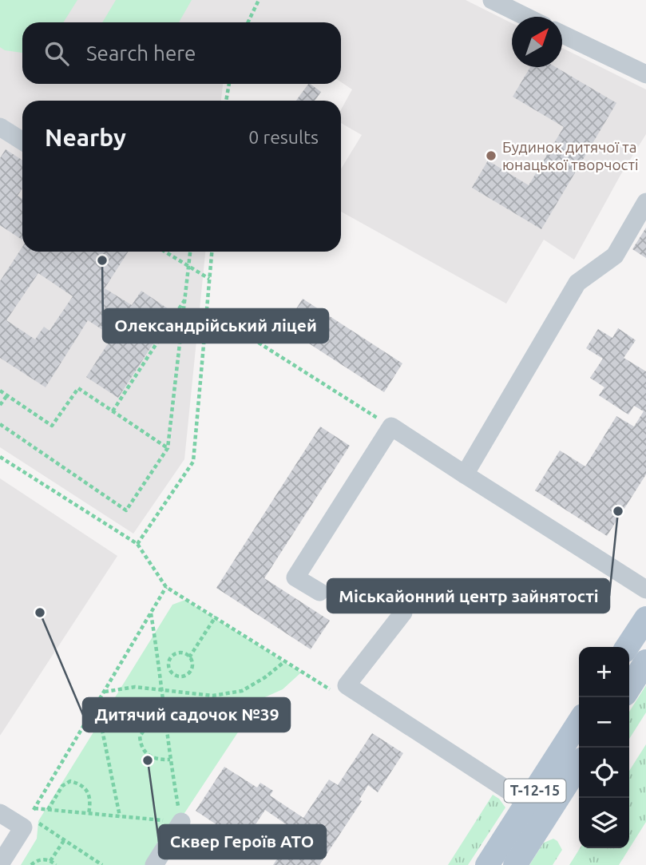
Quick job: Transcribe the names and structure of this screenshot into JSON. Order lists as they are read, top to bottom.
{
  "streets": {
    "main road": ["Т-12-15"]
  },
  "places": [
    "Будинок дитячої та юнацької творчості",
    "Олександрійський ліцей",
    "Міськайонний центр зайнятості",
    "Дитячий садочок №39",
    "Сквер Героїв АТО"
  ],
  "north": "top right",
  "page": {
    "search": "Search here",
    "heading": ["Nearby", "0 results"],
    "map_buttons": ["+", "−"]
  }
}
